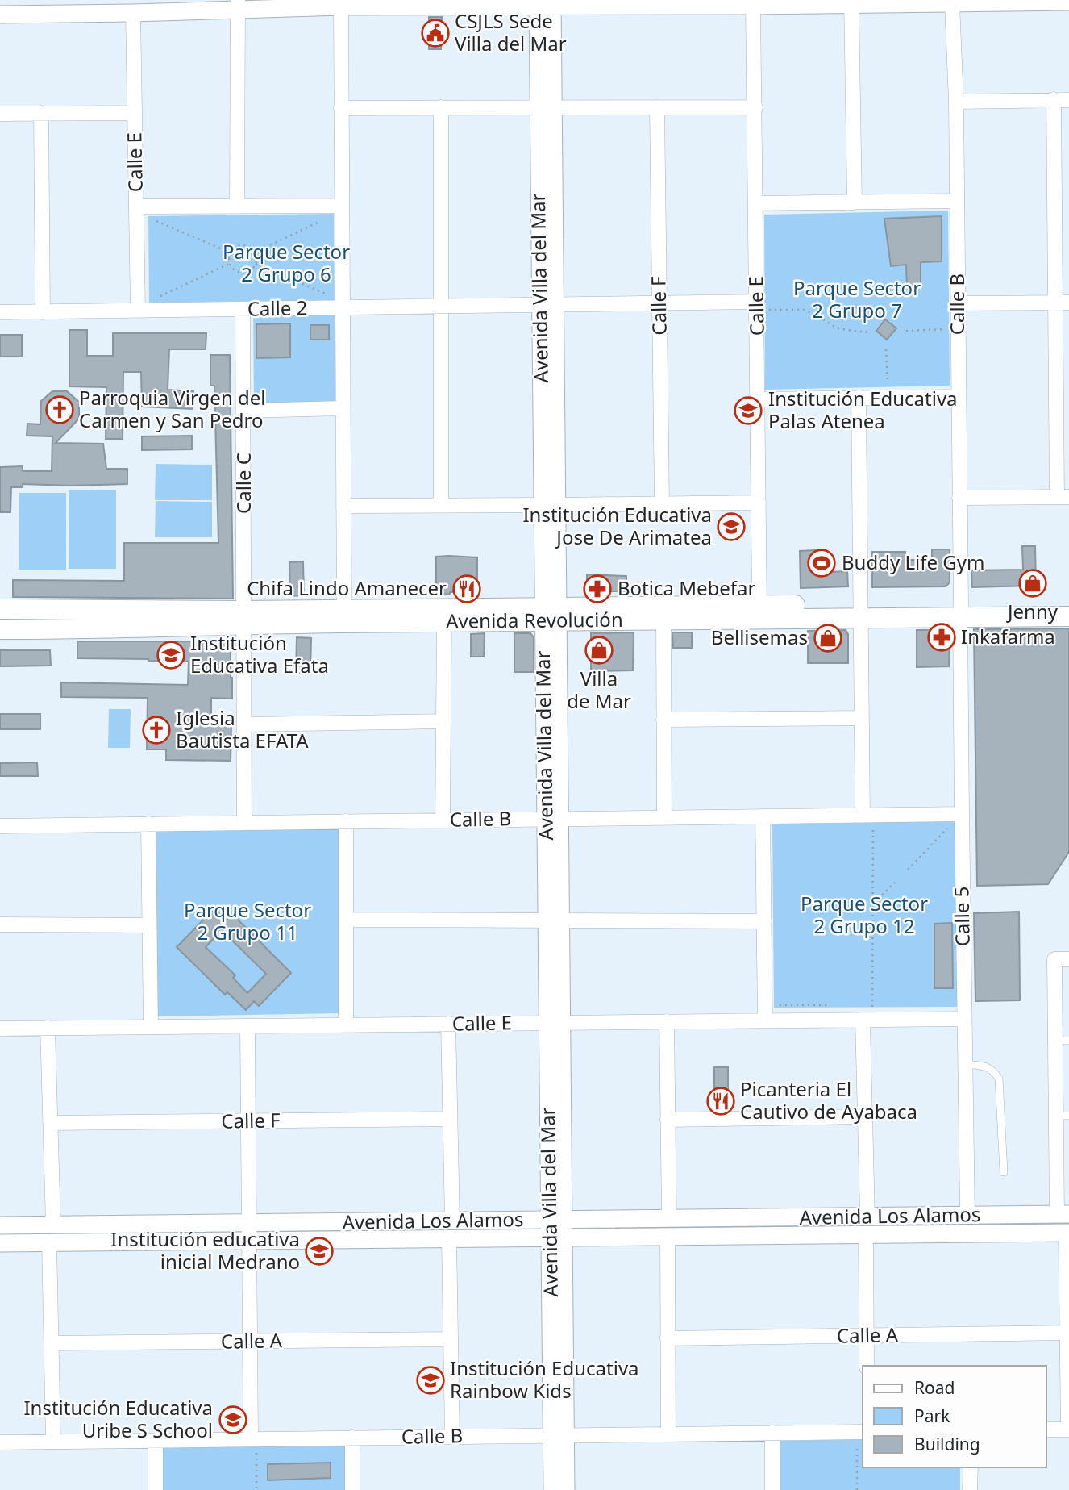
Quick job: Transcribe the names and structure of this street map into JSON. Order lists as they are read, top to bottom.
{
  "streets": {
    "main road": ["Avenida Revolución"],
    "street": [
      "Calle E",
      "Avenida Villa del Mar",
      "Calle B",
      "Calle F",
      "Calle 2",
      "Calle C",
      "Calle 5",
      "Avenida Los Alamos",
      "Calle A"
    ]
  },
  "crossings": [
    ["Calle E", "Avenida Villa del Mar"],
    ["Calle E", "Calle 2"],
    ["Calle E", "Avenida Revolución"],
    ["Calle E", "Calle 5"],
    ["Avenida Villa del Mar", "Calle B"],
    ["Avenida Villa del Mar", "Calle 2"],
    ["Avenida Villa del Mar", "Avenida Revolución"],
    ["Avenida Villa del Mar", "Avenida Los Alamos"],
    ["Calle B", "Avenida Revolución"],
    ["Calle B", "Calle 5"],
    ["Calle F", "Calle 2"],
    ["Calle 2", "Calle C"],
    ["Calle C", "Avenida Revolución"],
    ["Avenida Revolución", "Calle 5"],
    ["Calle 5", "Avenida Los Alamos"]
  ],
  "parks": [
    "Parque Sector 2 Grupo 6",
    "Parque Sector 2 Grupo 7",
    "Parque Sector 2 Grupo 12",
    "Parque Sector 2 Grupo 11"
  ],
  "places": {
    "public building": ["CSJLS Sede Villa del Mar"],
    "church": ["Parroquia Virgen del Carmen y San Pedro", "Iglesia Bautista EFATA"],
    "school or university": [
      "Institución Educativa Palas Atenea",
      "Institución Educativa Jose De Arimatea",
      "Institución Educativa Efata",
      "Institución educativa inicial Medrano",
      "Institución Educativa Rainbow Kids",
      "Institución Educativa Uribe S School"
    ],
    "sports": ["Buddy Life Gym"],
    "shop": ["Jenny", "Bellisemas", "Villa de Mar"],
    "restaurant": ["Chifa Lindo Amanecer", "Picanteria El Cautivo de Ayabaca"],
    "pharmacy": ["Botica Mebefar", "Inkafarma"]
  },
  "legend": ["Road", "Park", "Building"]
}
